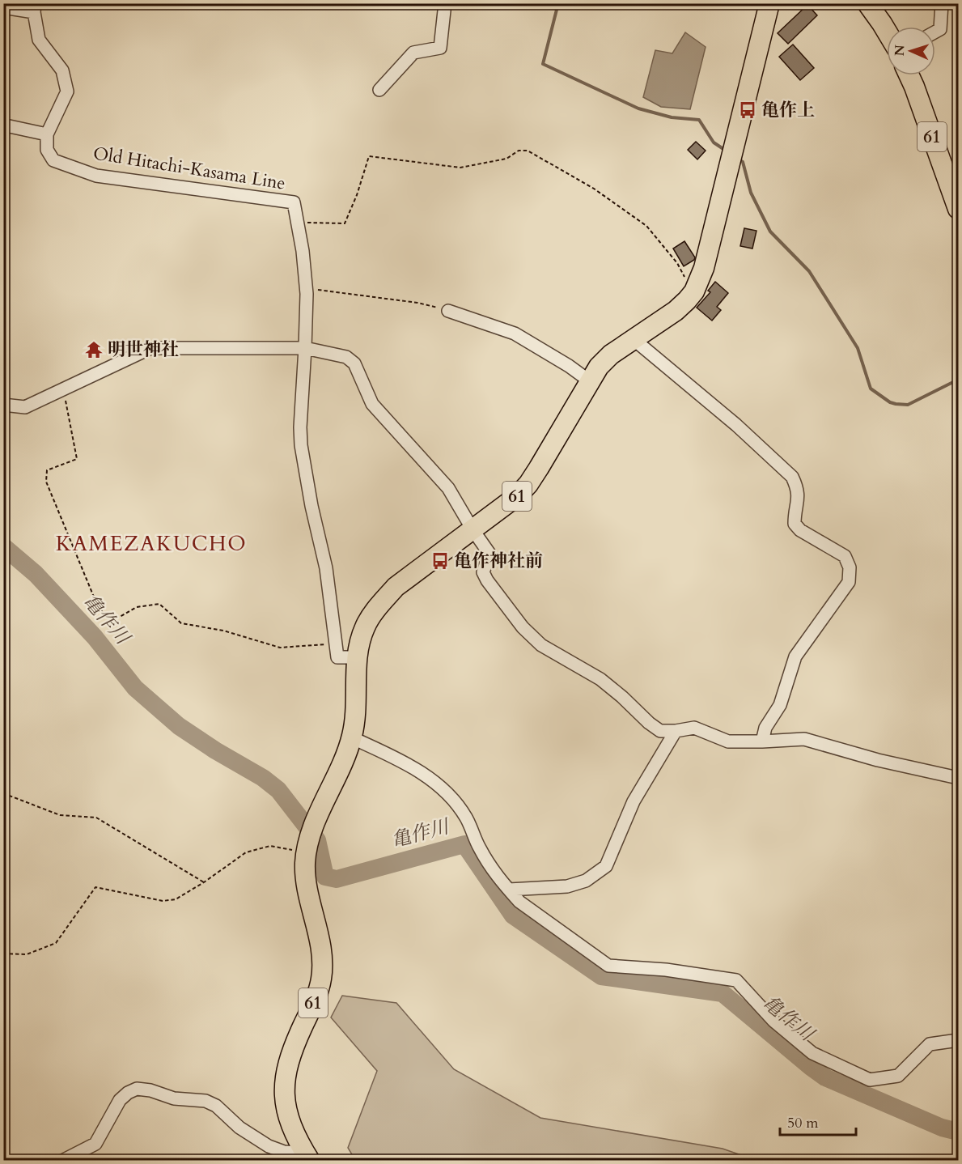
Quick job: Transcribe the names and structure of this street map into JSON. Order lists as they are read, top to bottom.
{
  "streets": {
    "main road": ["61"],
    "street": ["Old Hitachi-Kasama Line"]
  },
  "districts": ["KAMEZAKUCHO"],
  "water": ["亀作川"],
  "places": {
    "bus stop": ["亀作上", "亀作神社前"],
    "temple": ["明世神社"]
  },
  "scale_bar": "50 m",
  "north": "left"
}
